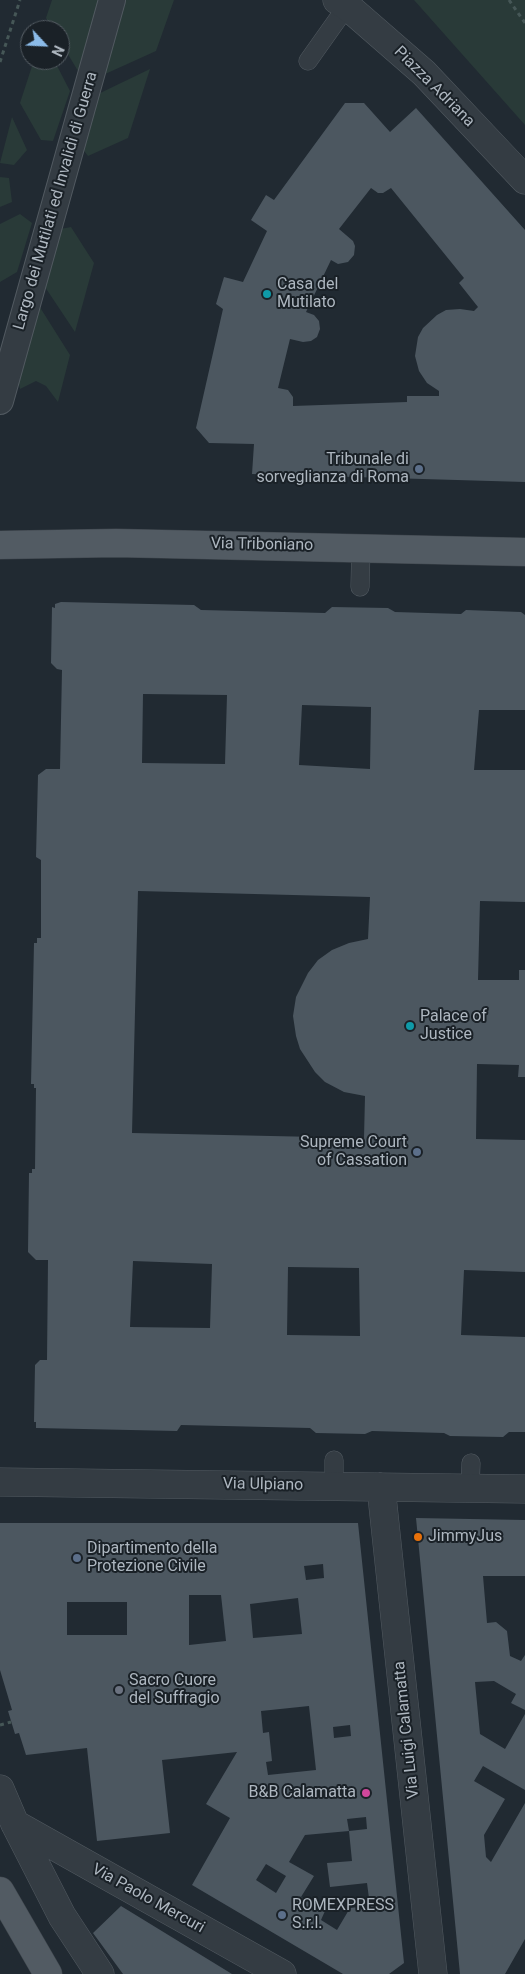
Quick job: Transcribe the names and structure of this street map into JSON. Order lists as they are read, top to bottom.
{
  "streets": {
    "main road": ["Via Triboniano"],
    "street": [
      "Piazza Adriana",
      "Largo dei Mutilati ed Invalidi di Guerra",
      "Via Ulpiano",
      "Via Luigi Calamatta",
      "Via Paolo Mercuri"
    ]
  },
  "crossings": [
    ["Via Ulpiano", "Via Luigi Calamatta"]
  ],
  "places": [
    "Casa del Mutilato",
    "Tribunale di sorveglianza di Roma",
    "Palace of Justice",
    "Supreme Court of Cassation",
    "JimmyJus",
    "Dipartimento della Protezione Civile",
    "Sacro Cuore del Suffragio",
    "B&B Calamatta",
    "ROMEXPRESS S.r.l."
  ],
  "north": "bottom right"
}
